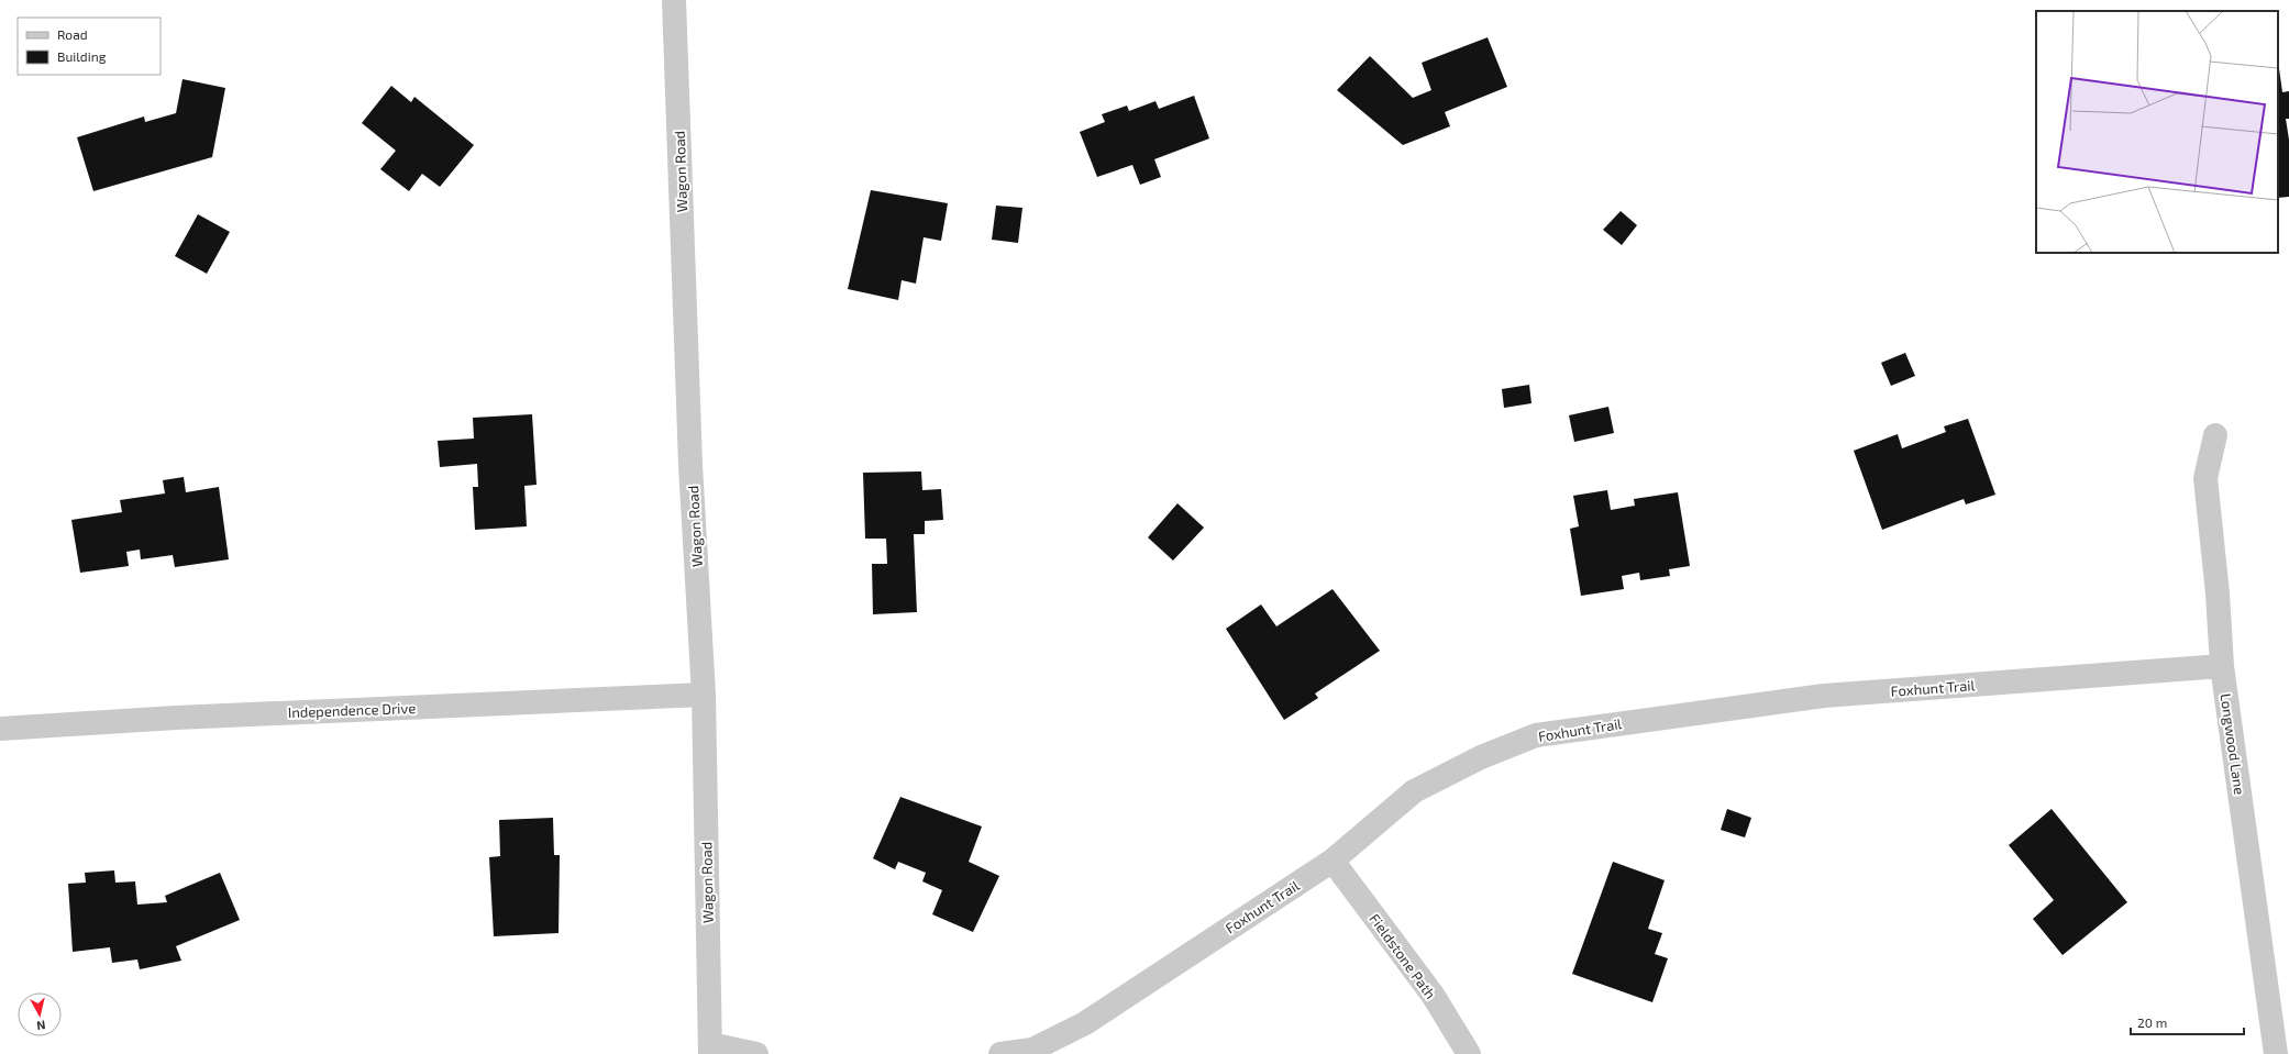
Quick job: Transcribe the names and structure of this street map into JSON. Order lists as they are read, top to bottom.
{
  "streets": {
    "street": [
      "Wagon Road",
      "Foxhunt Trail",
      "Independence Drive",
      "Longwood Lane",
      "Fieldstone Path"
    ]
  },
  "crossings": [
    ["Wagon Road", "Independence Drive"],
    ["Foxhunt Trail", "Longwood Lane"],
    ["Foxhunt Trail", "Fieldstone Path"]
  ],
  "legend": ["Road", "Building"],
  "scale_bar": "20 m",
  "north": "bottom"
}
